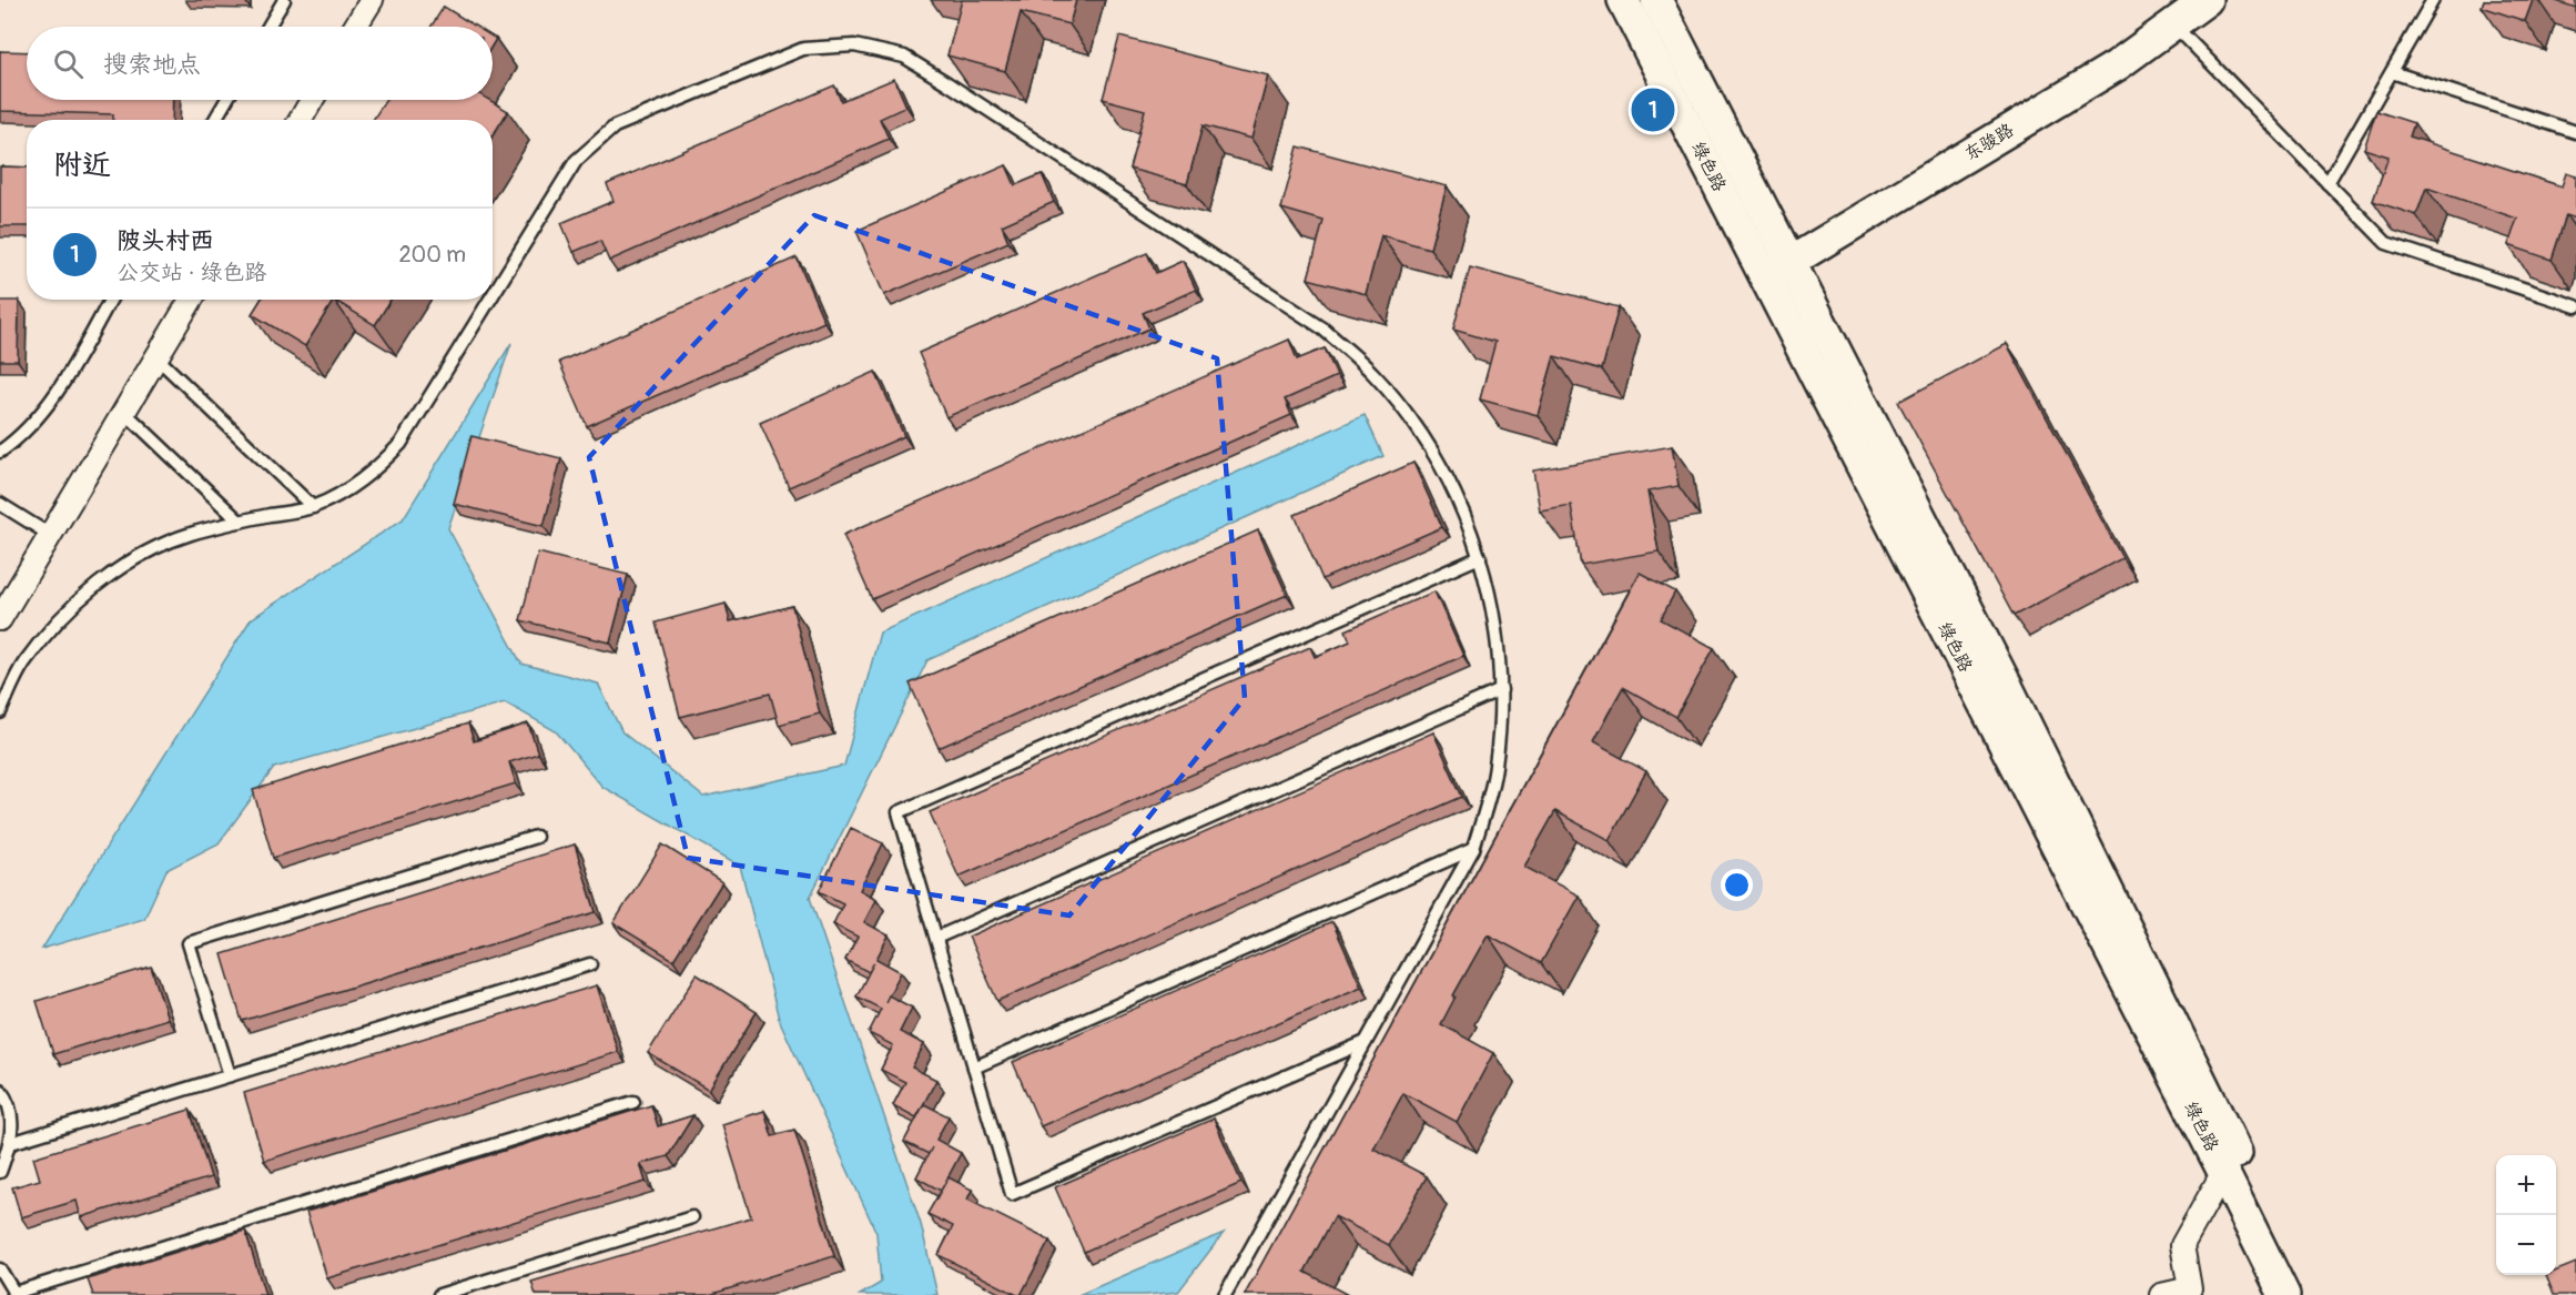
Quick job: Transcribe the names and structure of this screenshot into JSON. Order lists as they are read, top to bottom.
{
  "streets": {
    "main road": ["东骏路", "绿色路"]
  },
  "crossings": [
    ["东骏路", "绿色路"]
  ],
  "page": {
    "search": "搜索地点",
    "pins": "1",
    "heading": "附近",
    "list": [
      {
        "mark": "1",
        "name": "陂头村西",
        "note": "公交站 · 绿色路",
        "value": "200 m"
      }
    ],
    "map_buttons": ["+", "−"]
  }
}
